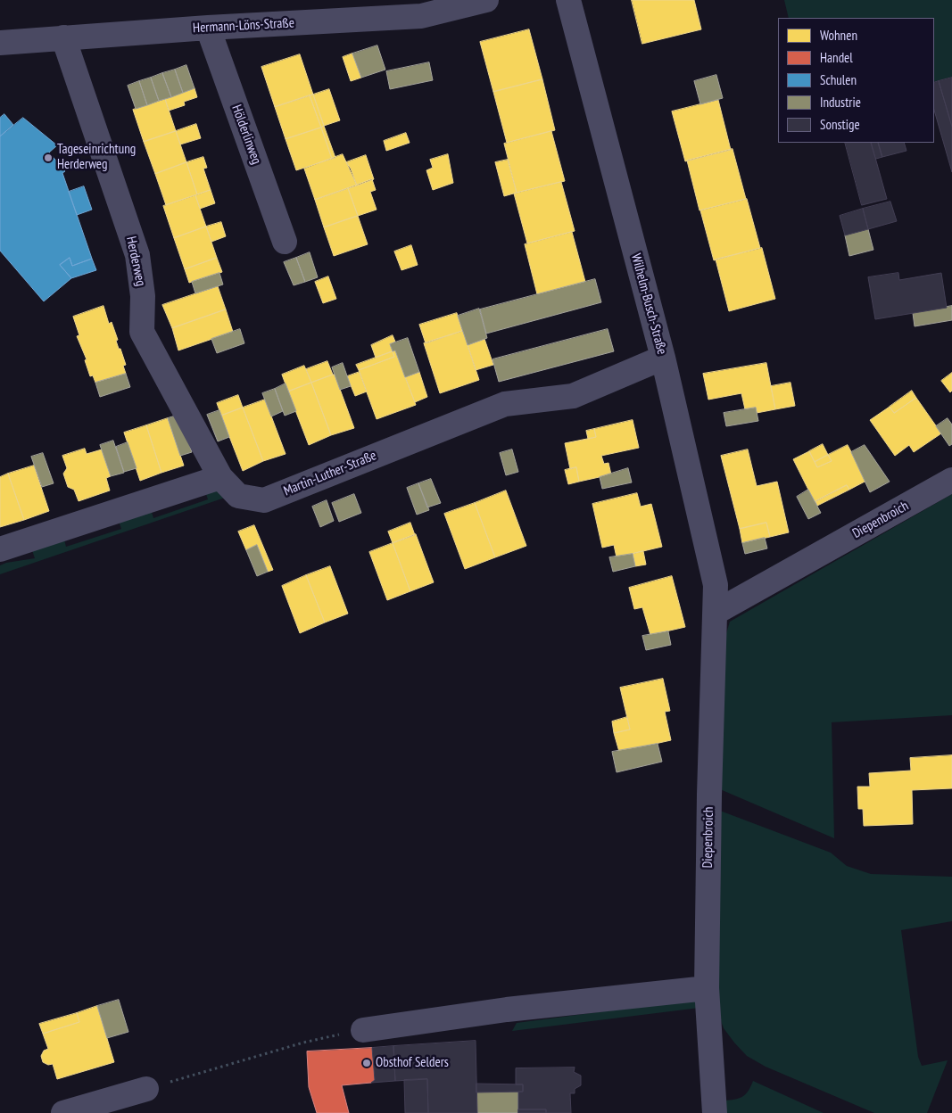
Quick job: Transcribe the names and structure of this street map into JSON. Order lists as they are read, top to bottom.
{
  "streets": {
    "street": [
      "Hermann-Löns-Straße",
      "Hölderlinweg",
      "Herderweg",
      "Wilhelm-Busch-Straße",
      "Martin-Luther-Straße",
      "Diepenbroich"
    ]
  },
  "crossings": [
    ["Hermann-Löns-Straße", "Hölderlinweg"],
    ["Hermann-Löns-Straße", "Herderweg"],
    ["Herderweg", "Martin-Luther-Straße"],
    ["Wilhelm-Busch-Straße", "Martin-Luther-Straße"],
    ["Wilhelm-Busch-Straße", "Diepenbroich"]
  ],
  "places": ["Tageseinrichtung Herderweg", "Obsthof Selders"],
  "legend": [
    "Wohnen",
    "Handel",
    "Schulen",
    "Industrie",
    "Sonstige"
  ]
}
